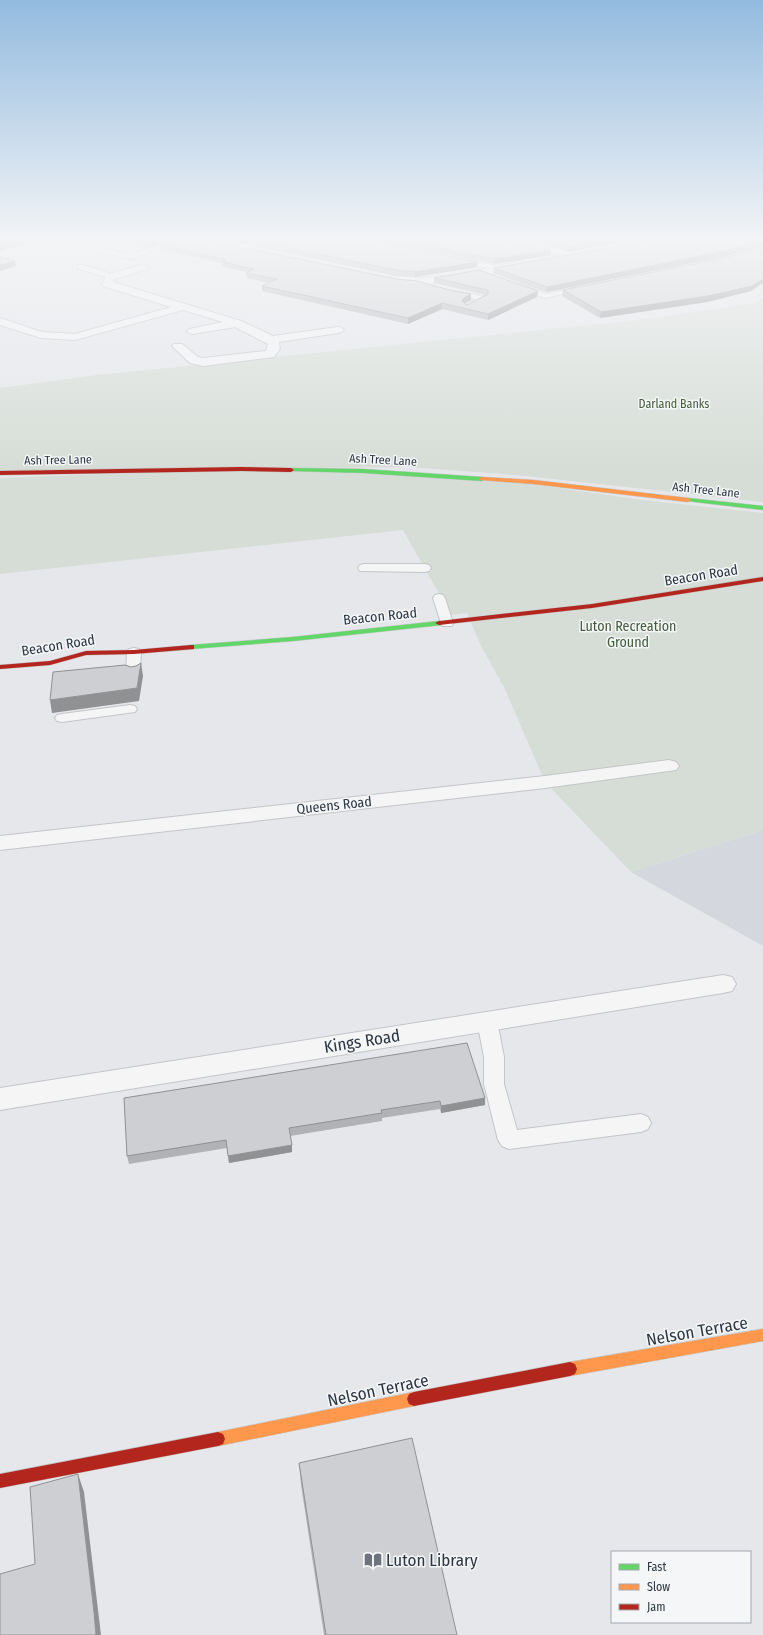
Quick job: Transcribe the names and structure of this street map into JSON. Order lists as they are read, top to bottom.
{
  "streets": {
    "street": [
      "Ash Tree Lane",
      "Beacon Road",
      "Queens Road",
      "Kings Road",
      "Nelson Terrace"
    ]
  },
  "parks": ["Darland Banks", "Luton Recreation Ground"],
  "places": {
    "library": ["Luton Library"]
  },
  "legend": ["Fast", "Slow", "Jam"]
}
